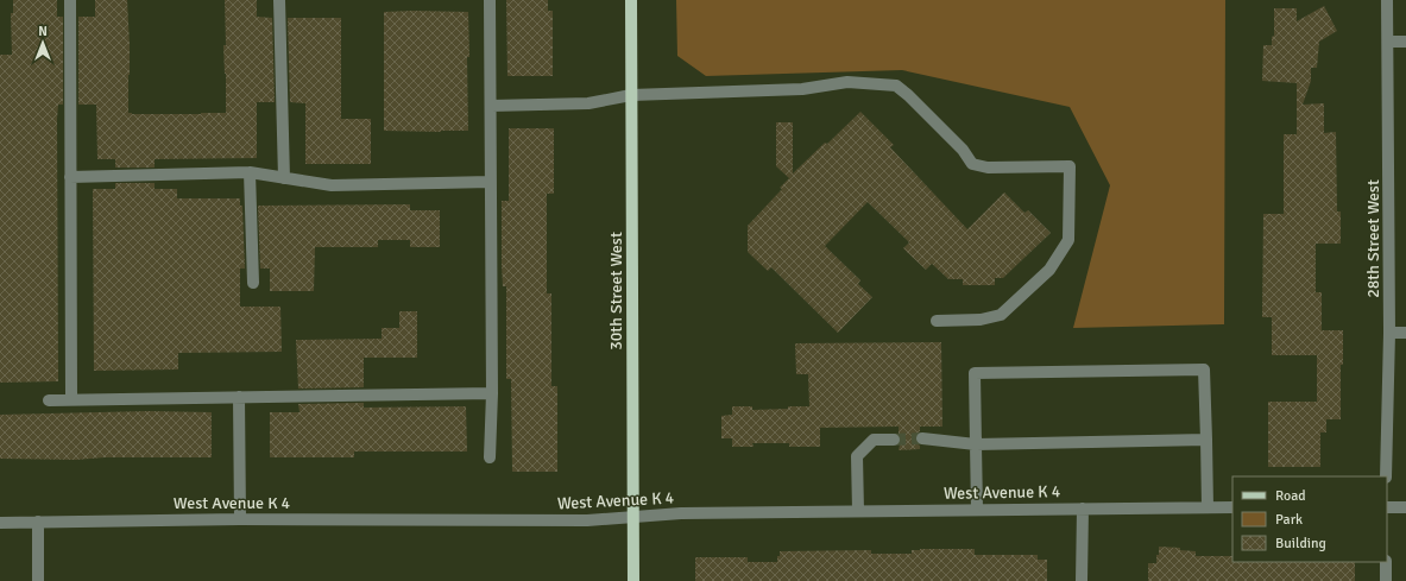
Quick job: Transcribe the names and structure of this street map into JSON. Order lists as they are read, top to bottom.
{
  "streets": {
    "main road": ["30th Street West"],
    "street": ["28th Street West", "West Avenue K 4"]
  },
  "crossings": [
    ["30th Street West", "West Avenue K 4"]
  ],
  "legend": ["Road", "Park", "Building"],
  "north": "top"
}
